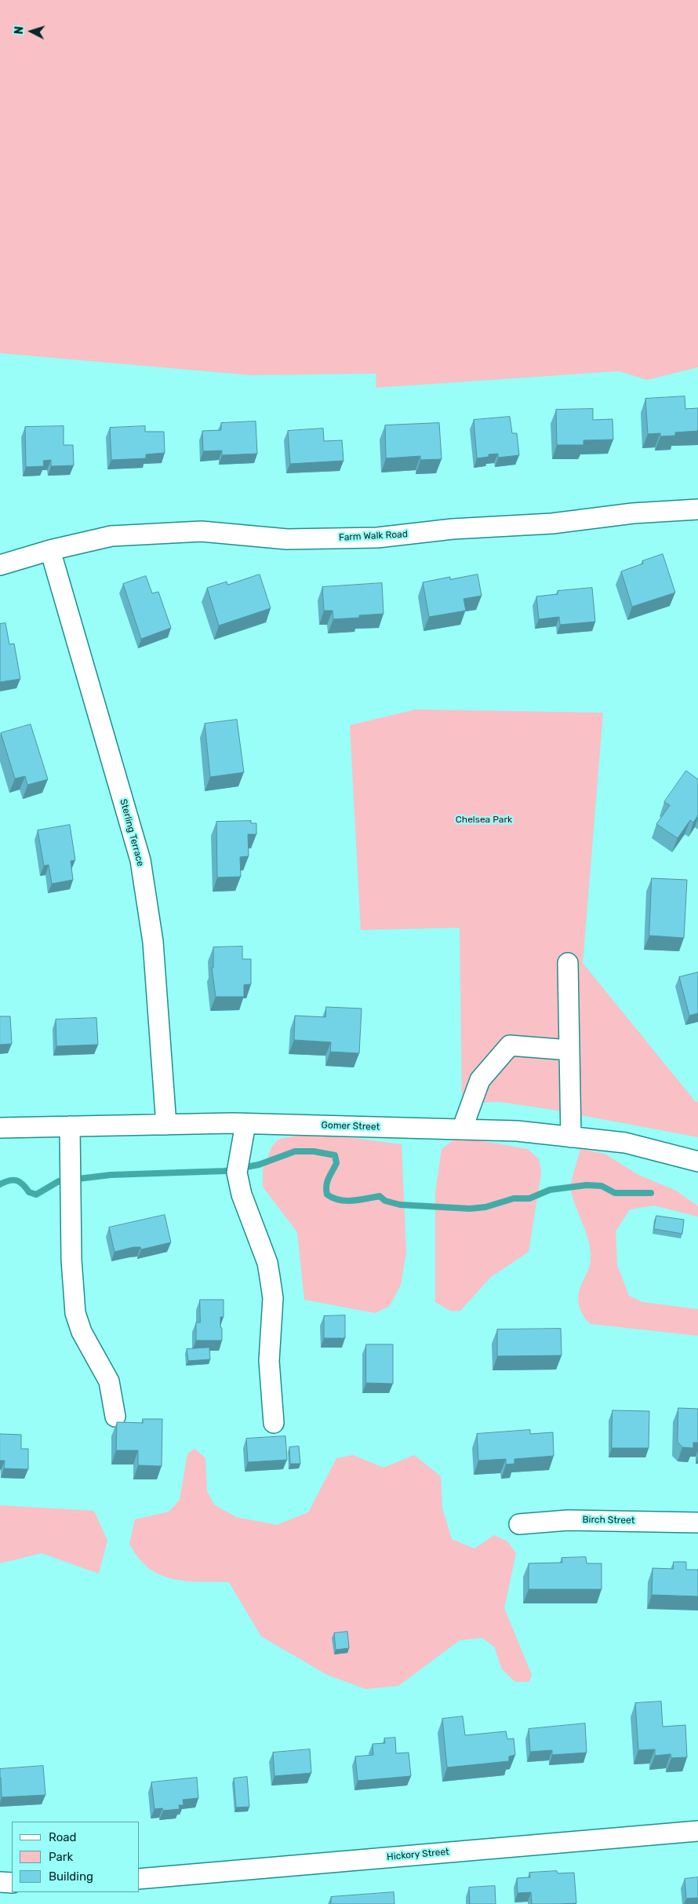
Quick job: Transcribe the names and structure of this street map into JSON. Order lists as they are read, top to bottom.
{
  "streets": {
    "street": [
      "Farm Walk Road",
      "Sterling Terrace",
      "Gomer Street",
      "Birch Street",
      "Hickory Street"
    ]
  },
  "crossings": [
    ["Farm Walk Road", "Sterling Terrace"],
    ["Sterling Terrace", "Gomer Street"]
  ],
  "parks": ["Chelsea Park"],
  "legend": ["Road", "Park", "Building"],
  "north": "left"
}
